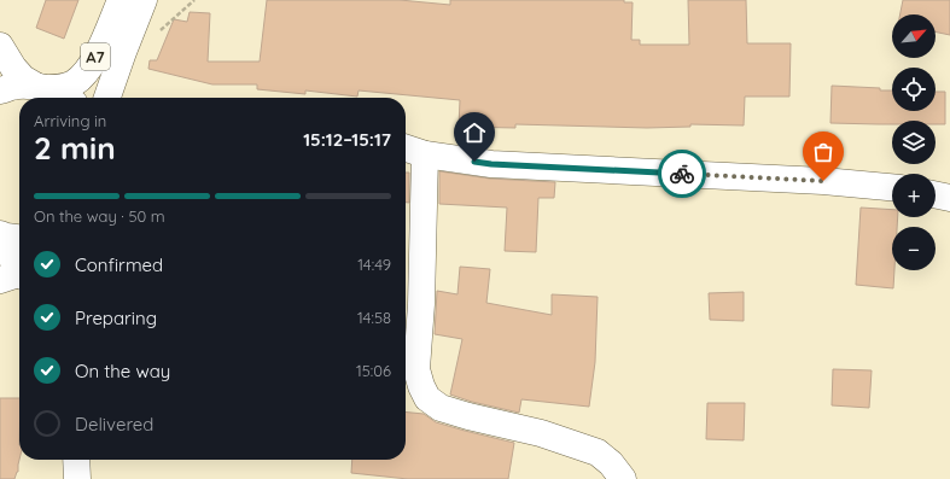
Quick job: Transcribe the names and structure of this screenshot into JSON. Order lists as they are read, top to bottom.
{
  "streets": {
    "main road": ["A7"]
  },
  "north": "top right",
  "page": {
    "map_buttons": ["+", "−"],
    "heading": ["2 min", "Arriving in", "15:12–15:17"],
    "bar": "On the way · 50 m",
    "list": [
      ["Confirmed", "14:49"],
      ["Preparing", "14:58"],
      ["On the way", "15:06"],
      "Delivered"
    ]
  }
}
